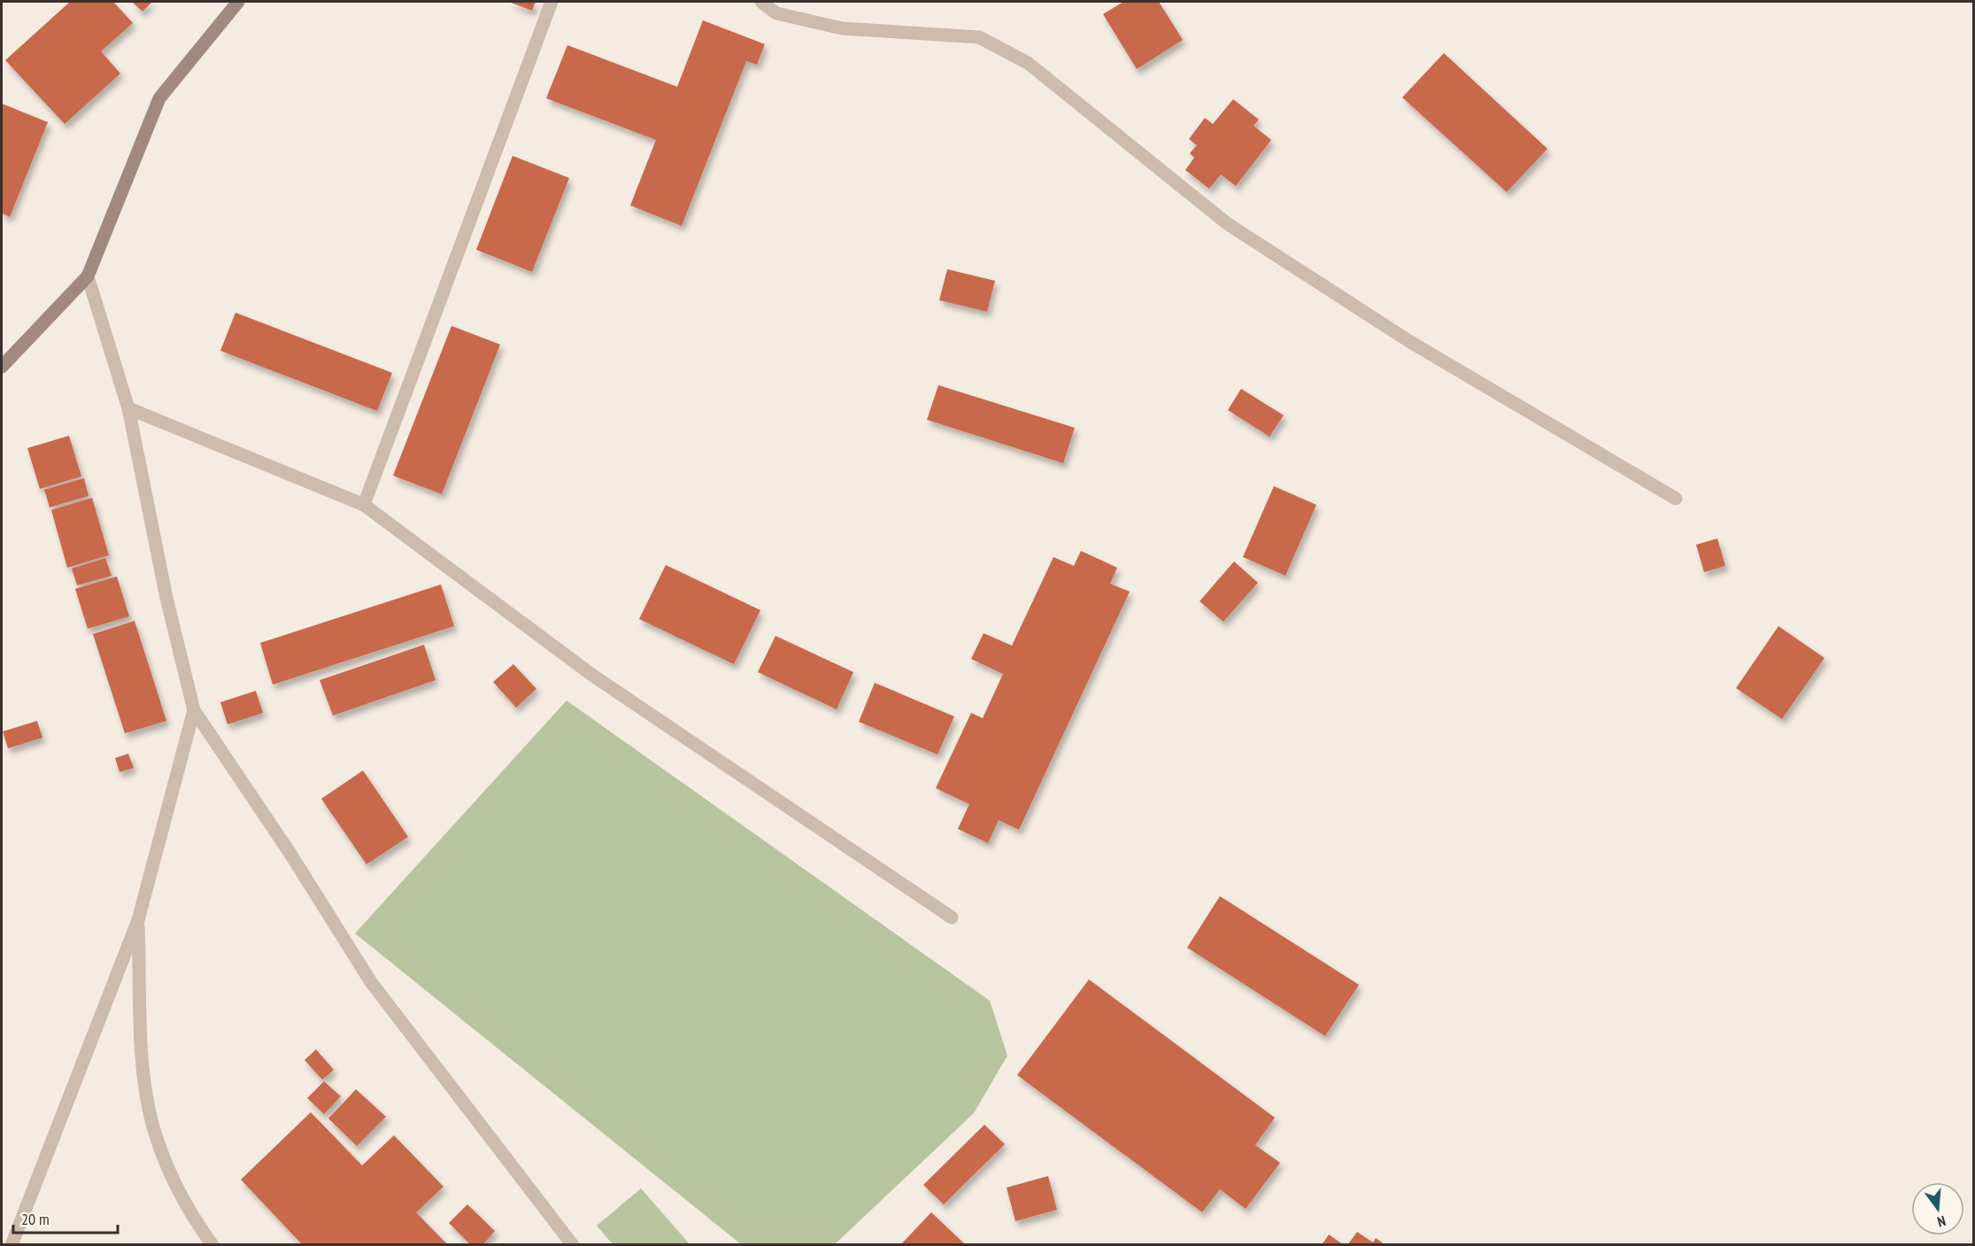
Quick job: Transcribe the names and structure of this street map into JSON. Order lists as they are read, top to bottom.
{
  "scale_bar": "20 m",
  "north": "bottom"
}
